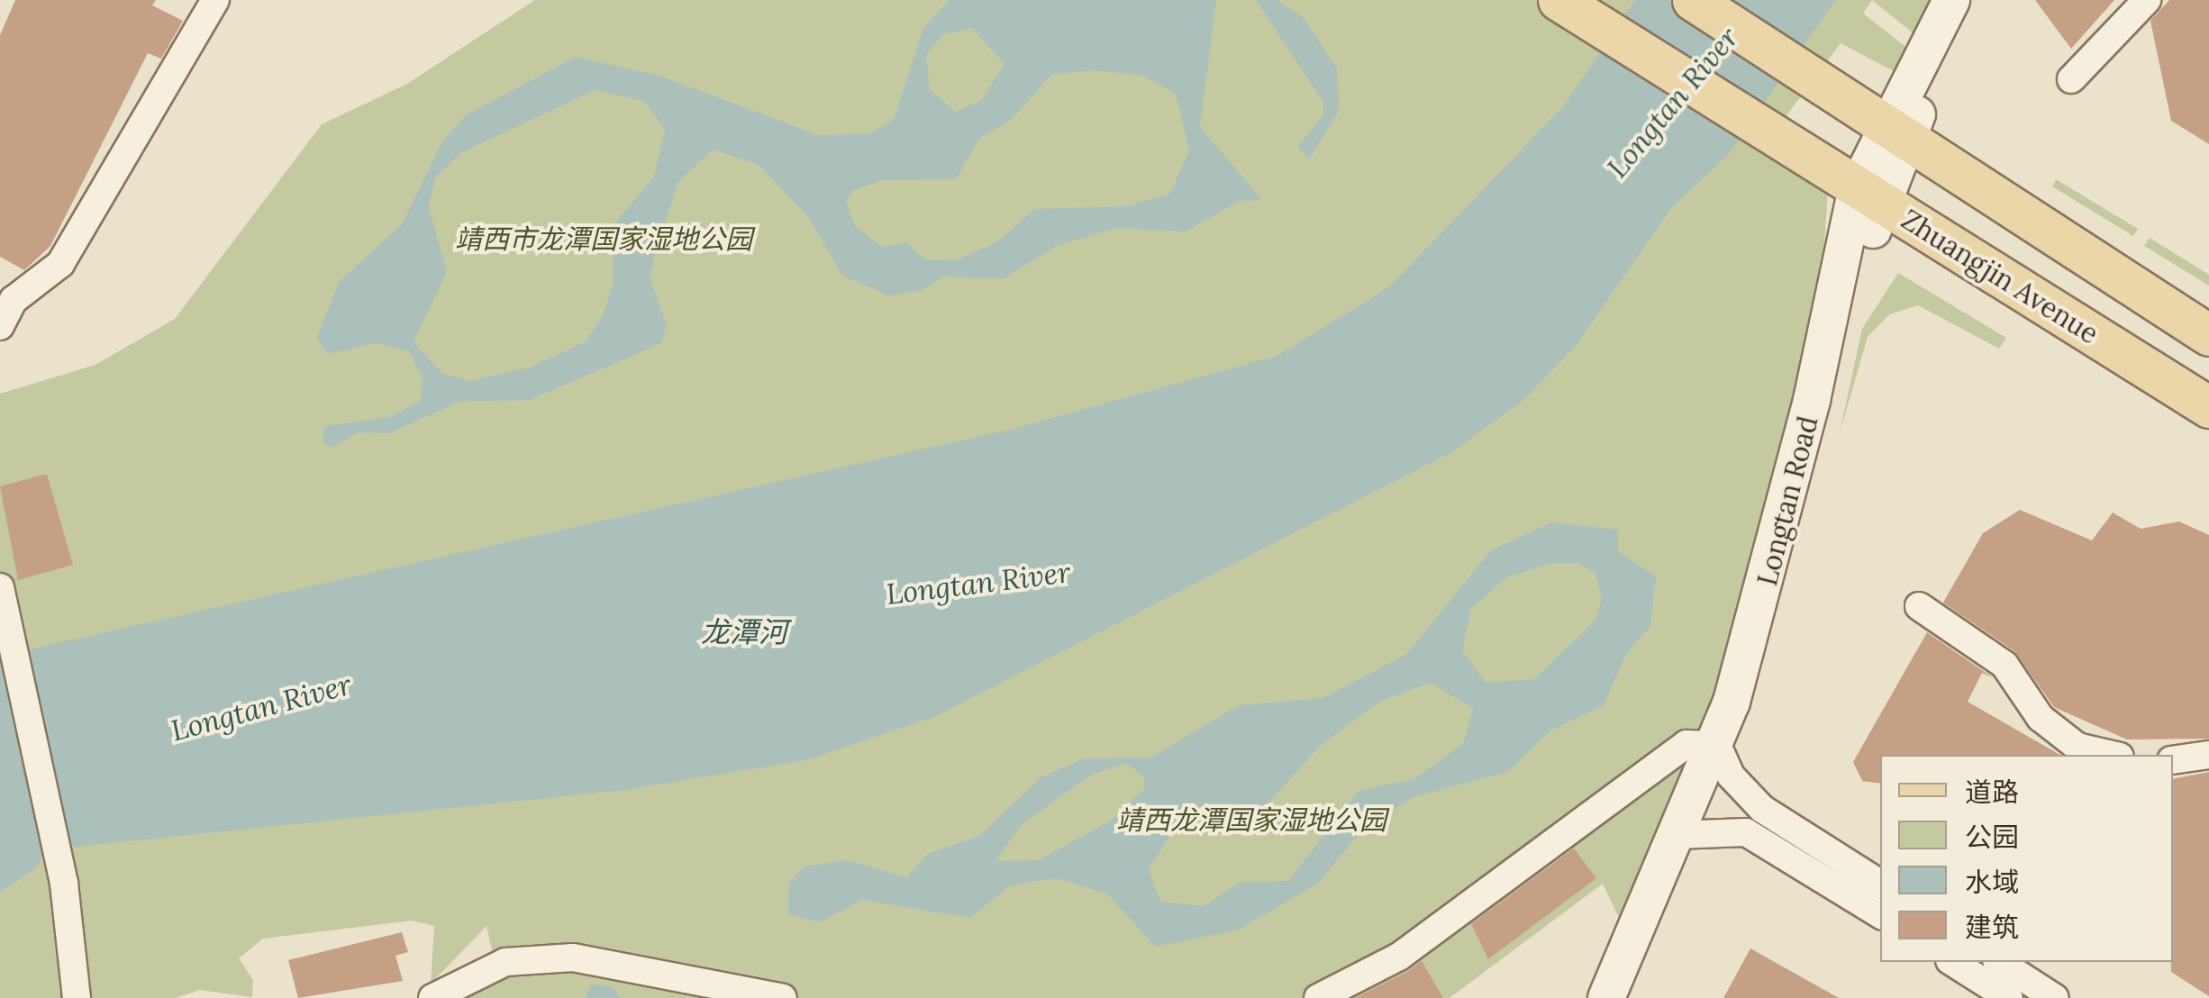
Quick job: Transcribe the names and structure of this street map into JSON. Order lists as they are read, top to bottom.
{
  "streets": {
    "main road": ["Zhuangjin Avenue", "Longtan Road"]
  },
  "crossings": [
    ["Zhuangjin Avenue", "Longtan Road"]
  ],
  "water": ["Longtan River", "龙潭河"],
  "parks": ["靖西市龙潭国家湿地公园", "靖西龙潭国家湿地公园"],
  "legend": [
    "道路",
    "公园",
    "水域",
    "建筑"
  ]
}
